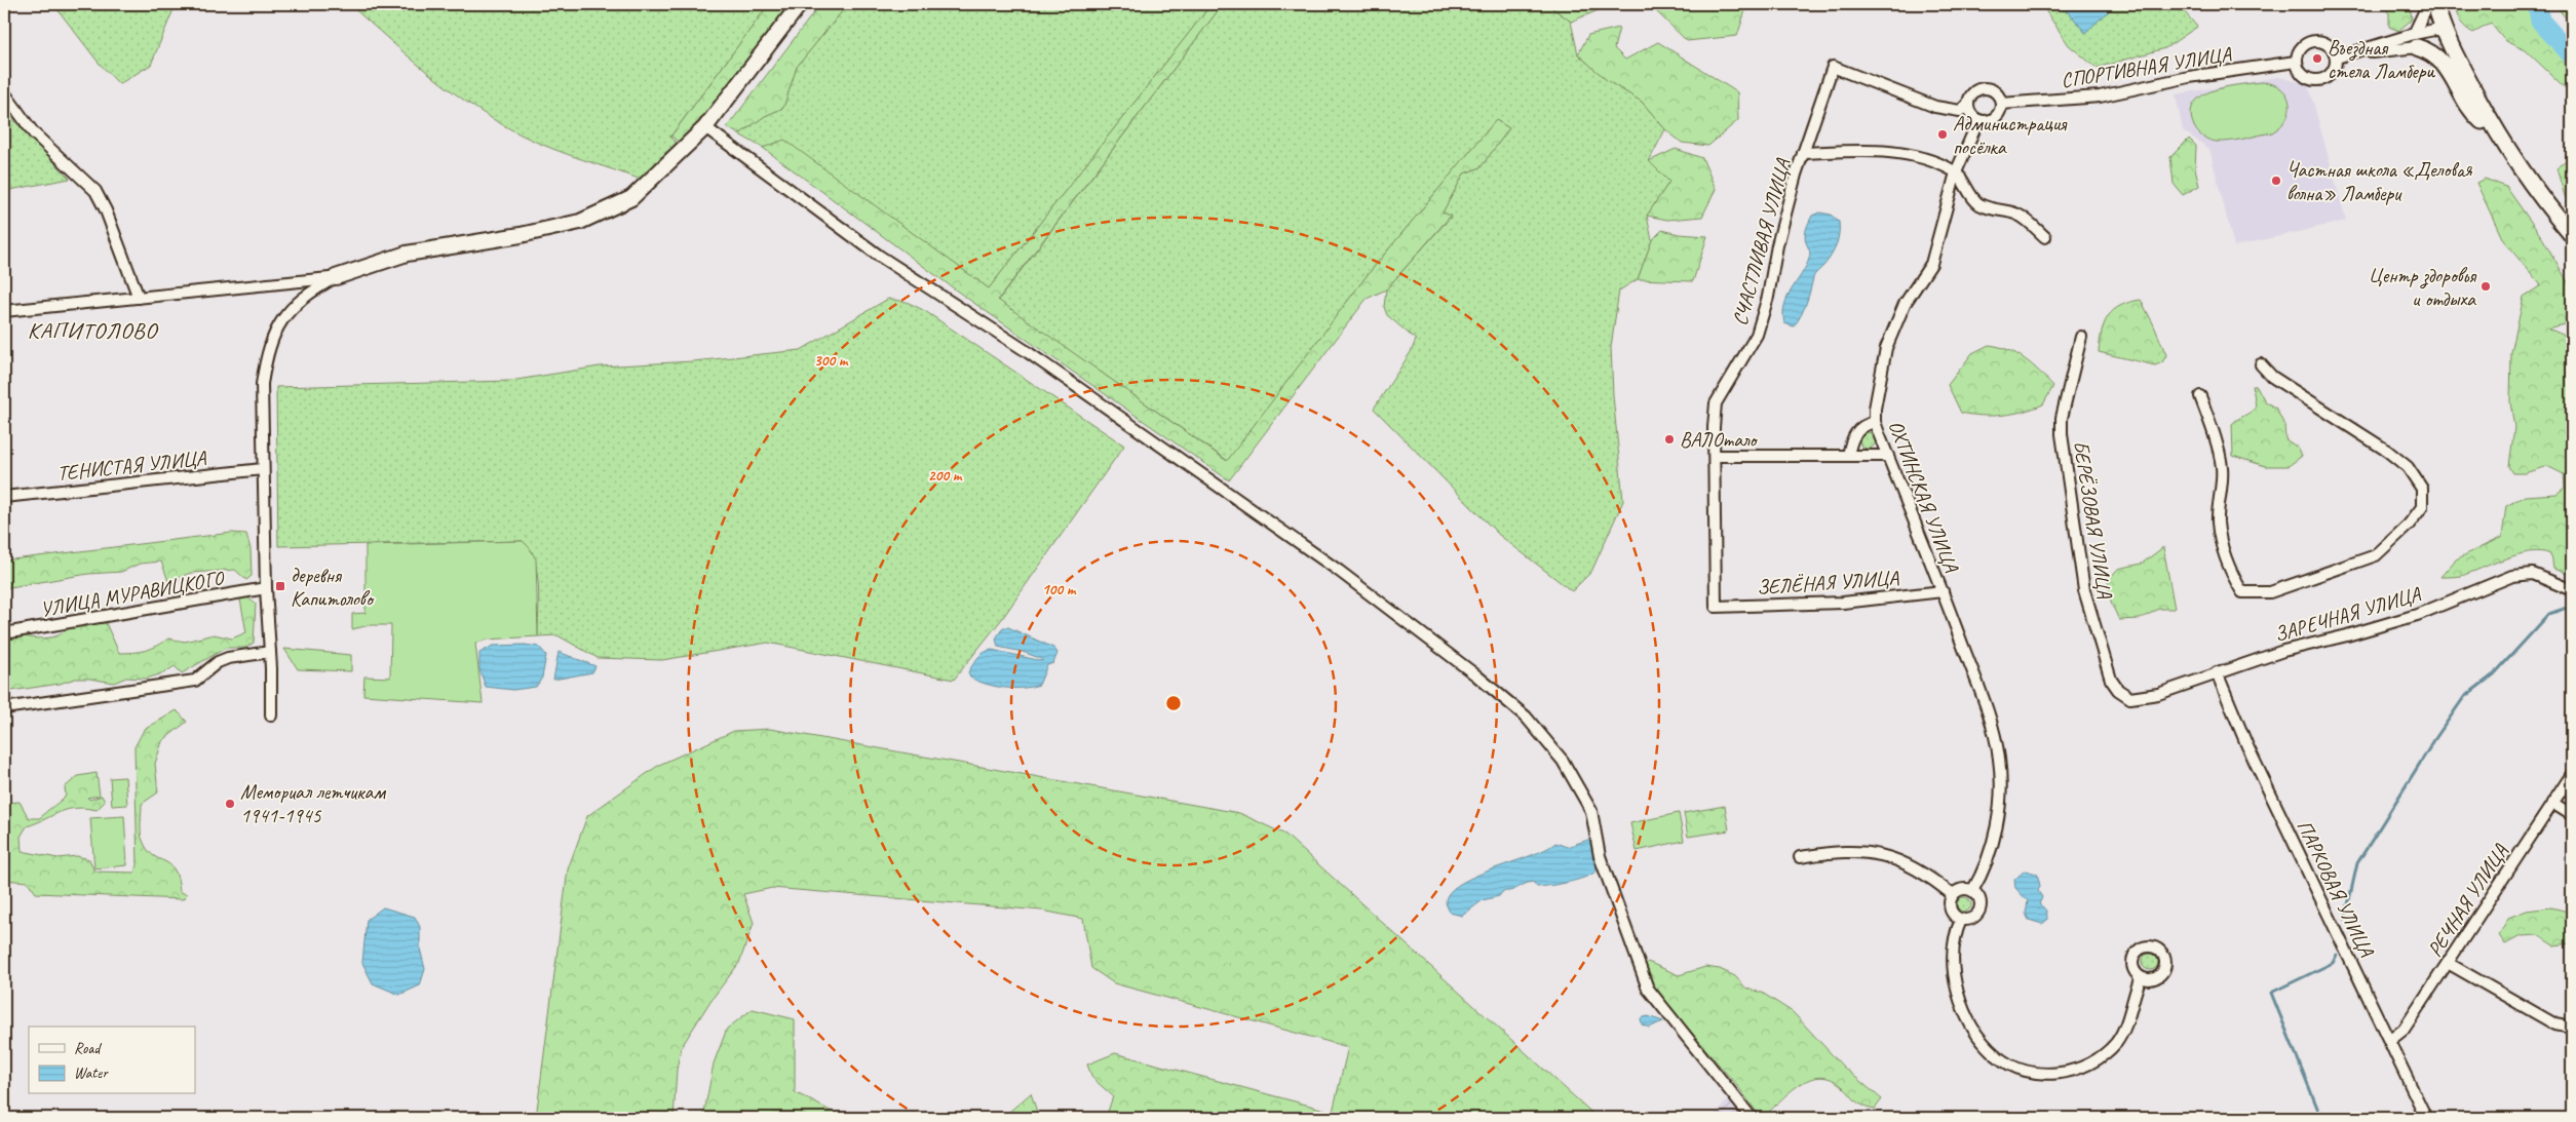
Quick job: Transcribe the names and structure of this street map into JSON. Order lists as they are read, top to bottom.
{
  "streets": {
    "street": [
      "СПОРТИВНАЯ УЛИЦА",
      "СЧАСТЛИВАЯ УЛИЦА",
      "ТЕНИСТАЯ УЛИЦА",
      "ОХТИНСКАЯ УЛИЦА",
      "БЕРЁЗОВАЯ УЛИЦА",
      "ЗЕЛЁНАЯ УЛИЦА",
      "УЛИЦА МУРАВИЦКОГО",
      "ЗАРЕЧНАЯ УЛИЦА",
      "ПАРКОВАЯ УЛИЦА",
      "РЕЧНАЯ УЛИЦА"
    ]
  },
  "crossings": [
    ["СПОРТИВНАЯ УЛИЦА", "СЧАСТЛИВАЯ УЛИЦА"],
    ["СПОРТИВНАЯ УЛИЦА", "ОХТИНСКАЯ УЛИЦА"],
    ["СЧАСТЛИВАЯ УЛИЦА", "ОХТИНСКАЯ УЛИЦА"],
    ["СЧАСТЛИВАЯ УЛИЦА", "ЗЕЛЁНАЯ УЛИЦА"],
    ["ОХТИНСКАЯ УЛИЦА", "ЗЕЛЁНАЯ УЛИЦА"],
    ["БЕРЁЗОВАЯ УЛИЦА", "ЗАРЕЧНАЯ УЛИЦА"],
    ["ЗАРЕЧНАЯ УЛИЦА", "ПАРКОВАЯ УЛИЦА"],
    ["ПАРКОВАЯ УЛИЦА", "РЕЧНАЯ УЛИЦА"]
  ],
  "districts": ["КАПИТОЛОВО"],
  "places": {
    "other": [
      "Въездная стела Ламбери",
      "Администрация посёлка",
      "Частная школа «Деловая волна» Ламбери",
      "Центр здоровья и отдыха",
      "ВАЛОтало",
      "Мемориал летчикам 1941-1945"
    ],
    "transit": ["деревня Капитолово"]
  },
  "legend": ["Road", "Water"],
  "rings": ["300 m", "200 m", "100 m"]
}
